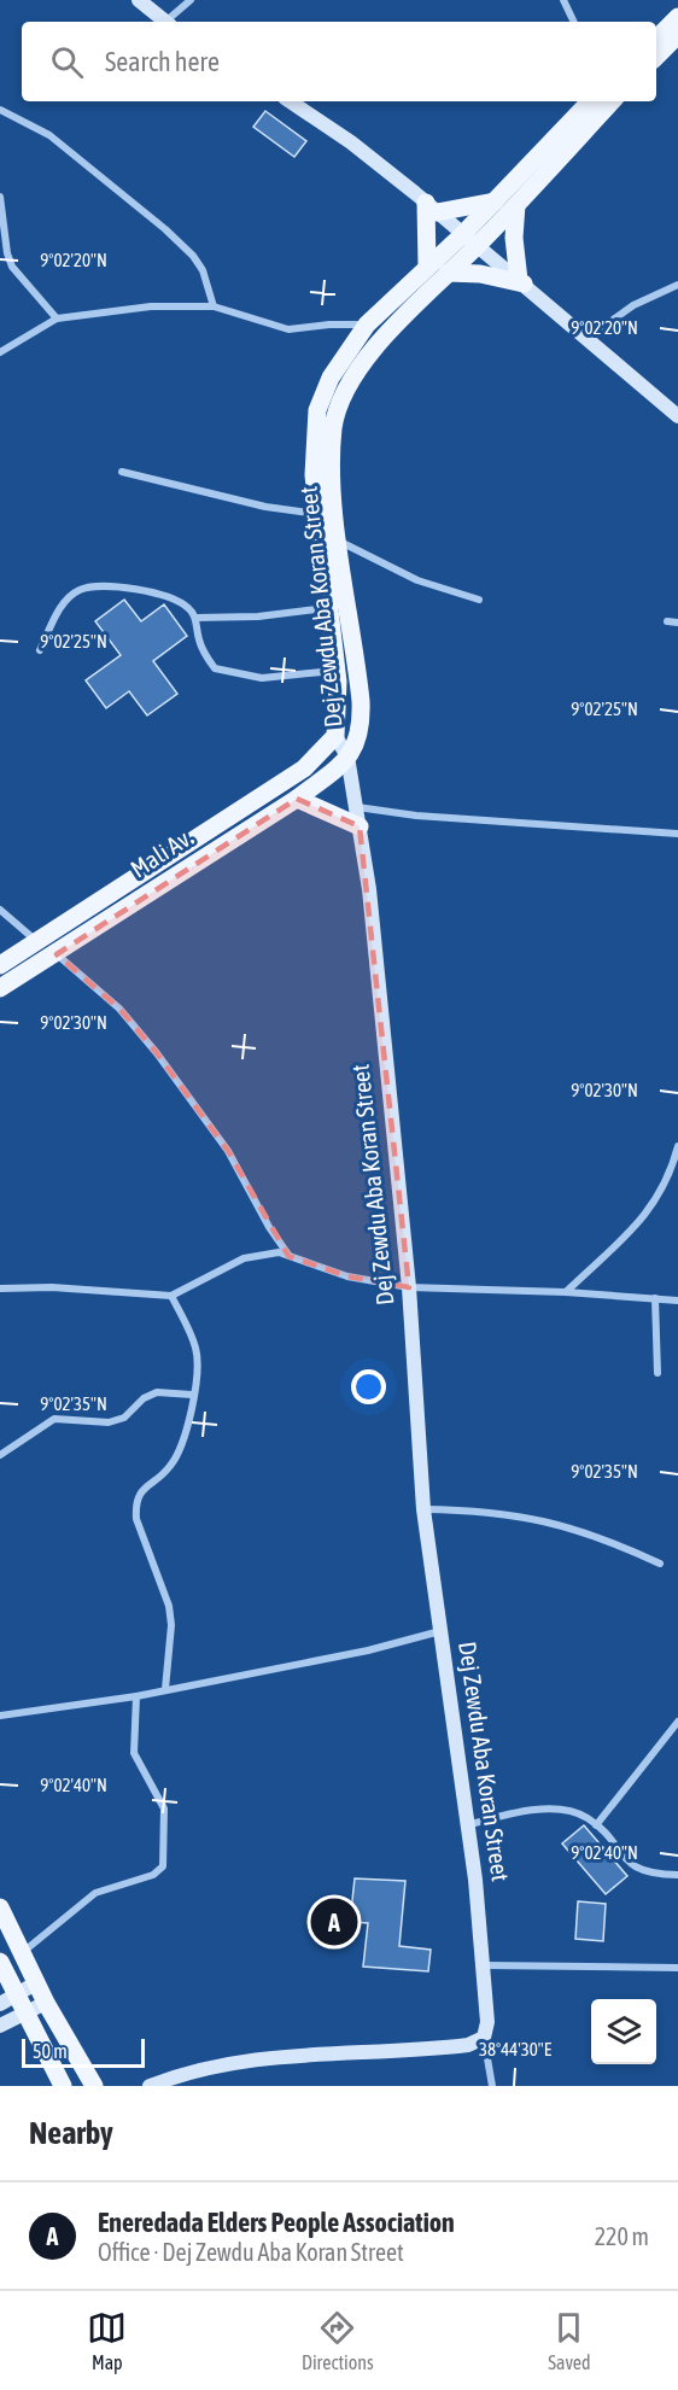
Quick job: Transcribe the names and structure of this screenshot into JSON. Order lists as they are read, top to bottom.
{
  "streets": {
    "main road": ["Dej Zewdu Aba Koran Street", "Mali Av."]
  },
  "crossings": [
    ["Dej Zewdu Aba Koran Street", "Mali Av."]
  ],
  "scale_bar": "50 m",
  "page": {
    "search": "Search here",
    "pins": "A",
    "scale": "50 m",
    "heading": "Nearby",
    "list": [
      {
        "mark": "A",
        "name": "Eneredada Elders People Association",
        "note": "Office · Dej Zewdu Aba Koran Street",
        "value": "220 m"
      }
    ],
    "nav": ["Map", "Directions", "Saved"]
  },
  "coordinates": [
    "9°02'20\"N",
    "9°02'25\"N",
    "9°02'30\"N",
    "9°02'35\"N",
    "9°02'40\"N",
    "38°44'30\"E"
  ]
}
